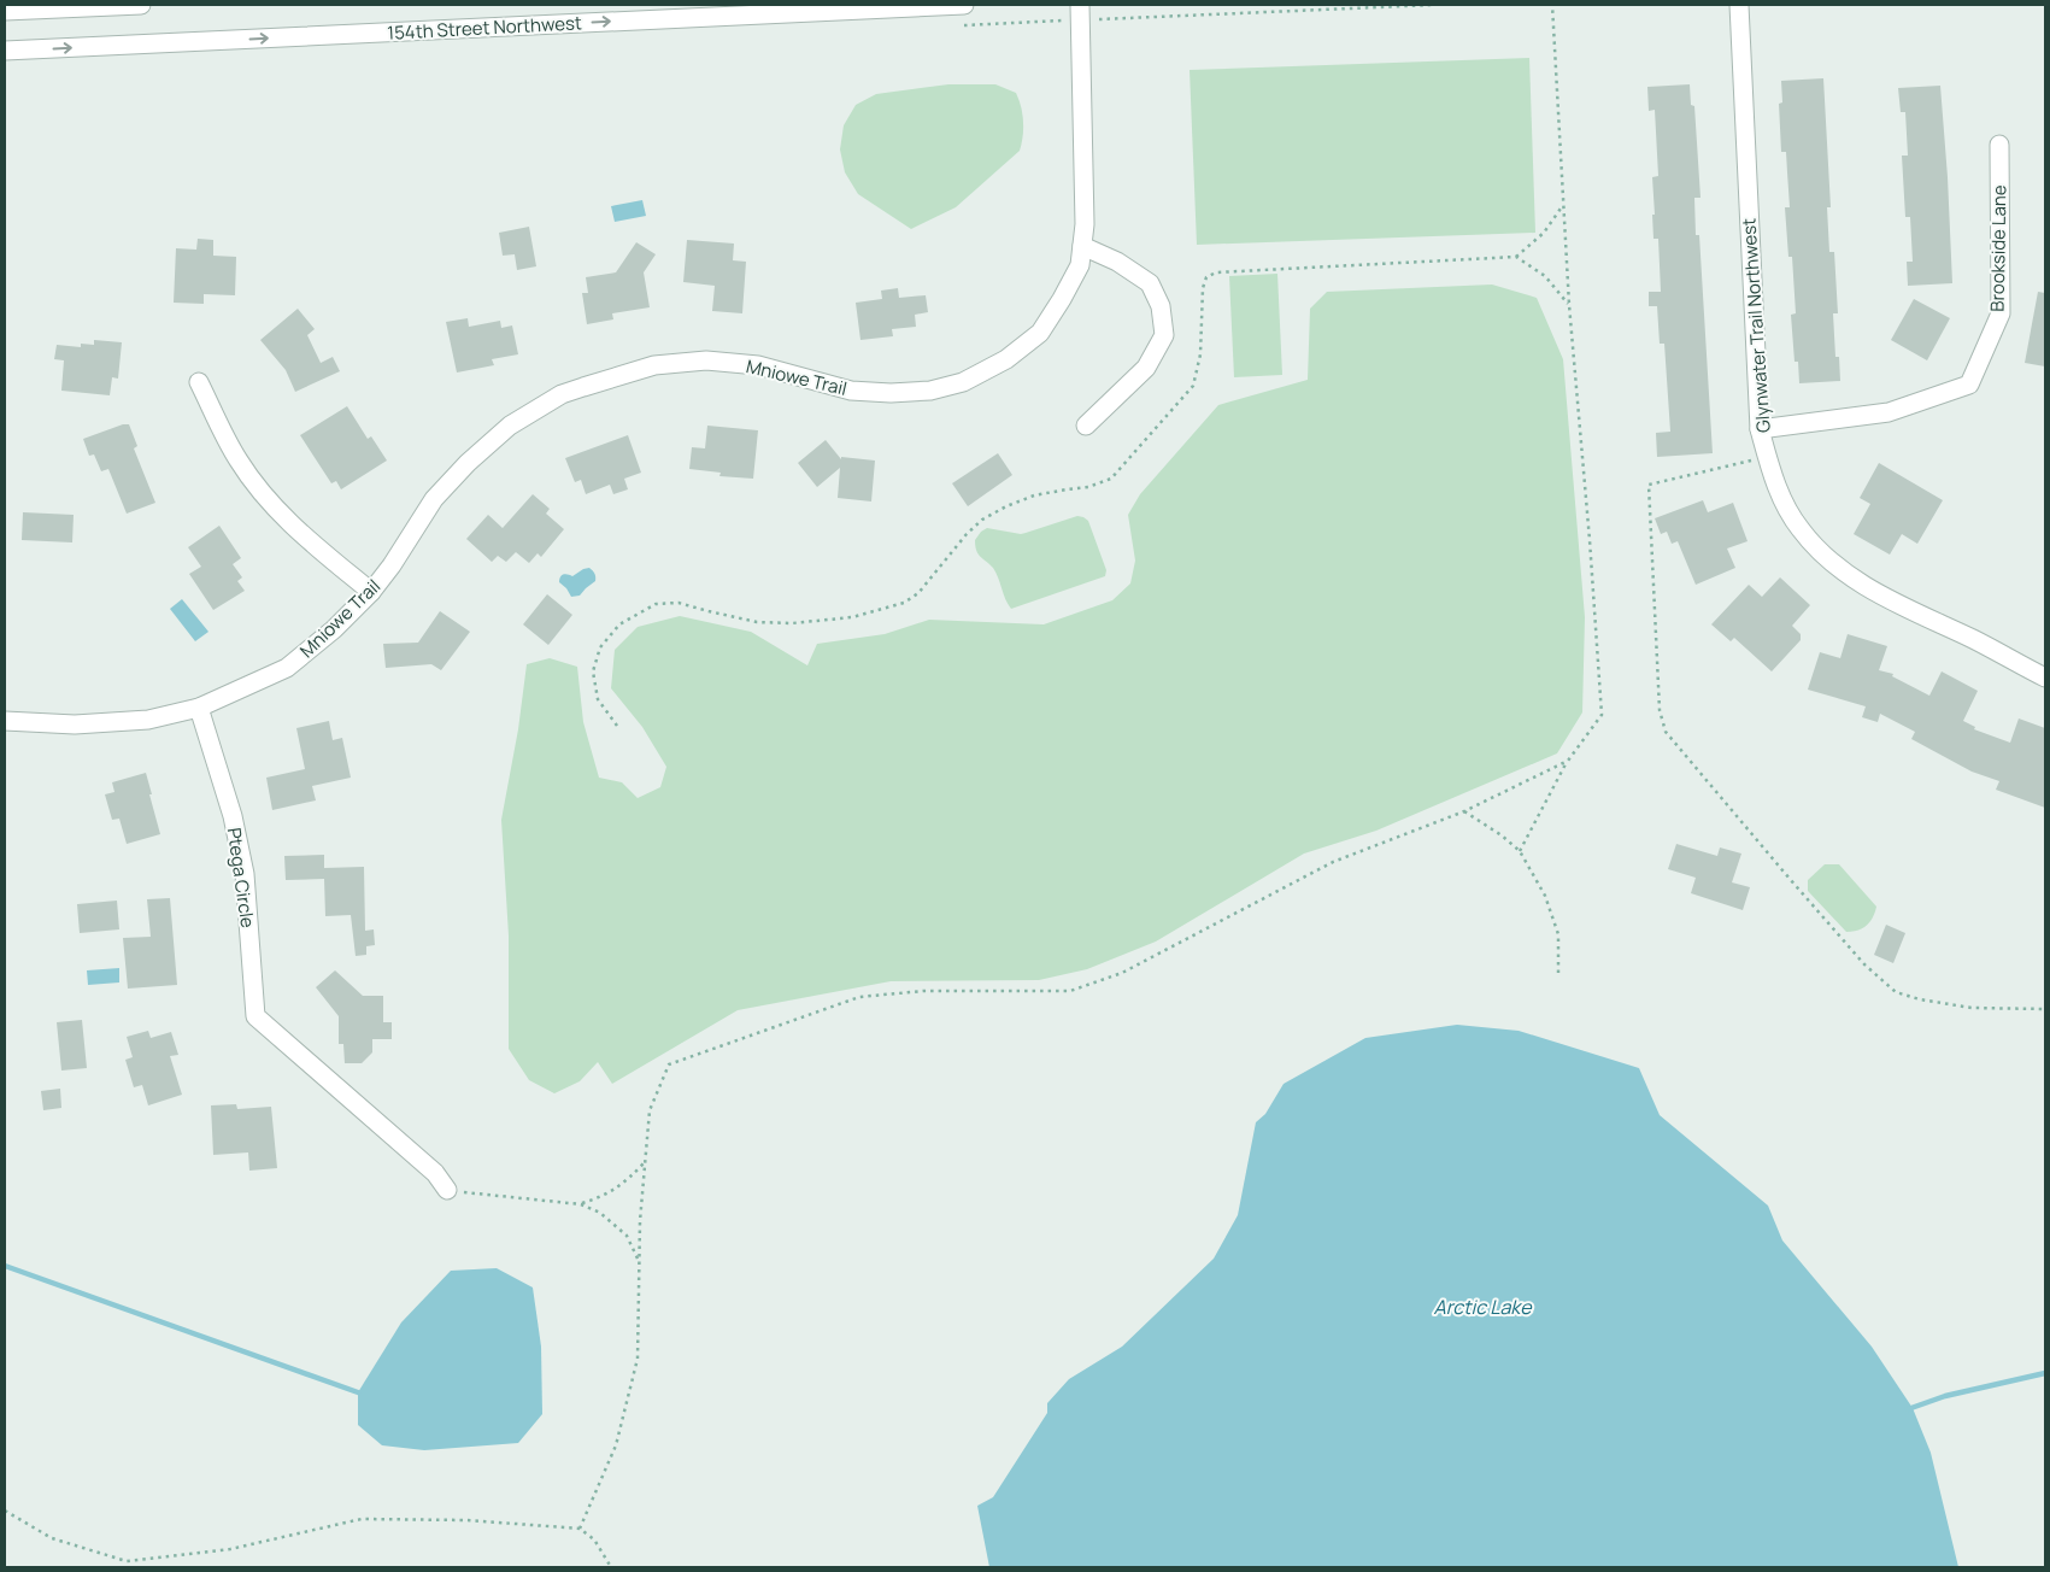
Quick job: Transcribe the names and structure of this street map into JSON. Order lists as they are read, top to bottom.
{
  "streets": {
    "street": [
      "154th Street Northwest",
      "Brookside Lane",
      "Glynwater Trail Northwest",
      "Mniowe Trail",
      "Ptega Circle"
    ]
  },
  "crossings": [
    ["Brookside Lane", "Glynwater Trail Northwest"],
    ["Mniowe Trail", "Ptega Circle"]
  ],
  "one_way": ["154th Street Northwest"],
  "water": ["Arctic Lake"]
}
